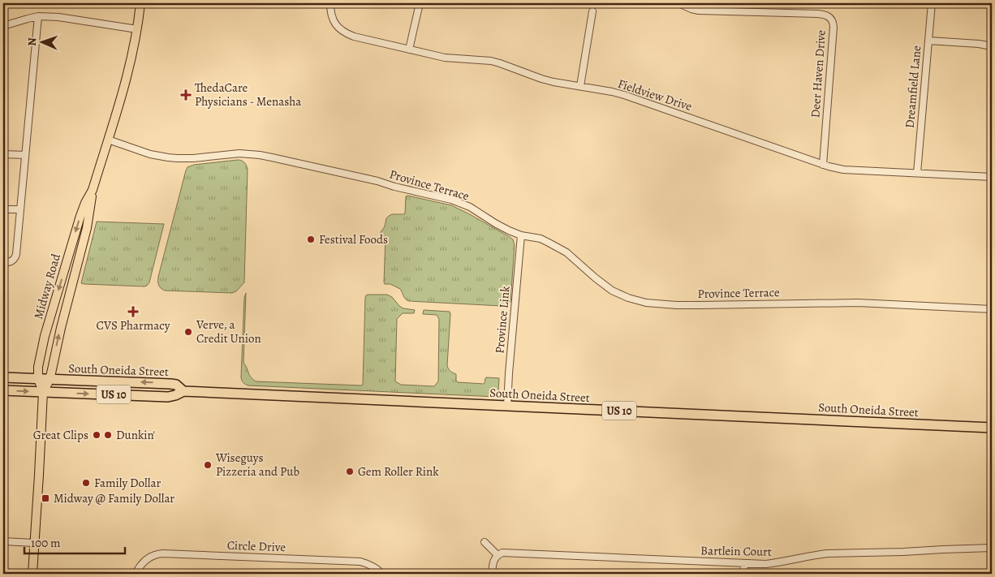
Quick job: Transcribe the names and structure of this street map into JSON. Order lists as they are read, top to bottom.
{
  "streets": {
    "highway": ["South Oneida Street", "US 10"],
    "main road": ["Midway Road"],
    "street": [
      "Deer Haven Drive",
      "Dreamfield Lane",
      "Fieldview Drive",
      "Province Terrace",
      "Province Link",
      "Circle Drive",
      "Bartlein Court"
    ]
  },
  "crossings": [
    ["Deer Haven Drive", "Fieldview Drive"],
    ["Dreamfield Lane", "Fieldview Drive"],
    ["Province Terrace", "Midway Road"],
    ["Province Terrace", "Province Link"],
    ["Midway Road", "South Oneida Street"],
    ["Midway Road", "US 10"],
    ["Province Link", "South Oneida Street"],
    ["South Oneida Street", "US 10"]
  ],
  "places": {
    "health": ["ThedaCare Physicians - Menasha", "CVS Pharmacy"],
    "other": [
      "Festival Foods",
      "Verve, a Credit Union",
      "Great Clips",
      "Dunkin'",
      "Wiseguys Pizzeria and Pub",
      "Gem Roller Rink",
      "Family Dollar"
    ],
    "transit": ["Midway @ Family Dollar"]
  },
  "scale_bar": "100 m",
  "north": "left"
}
